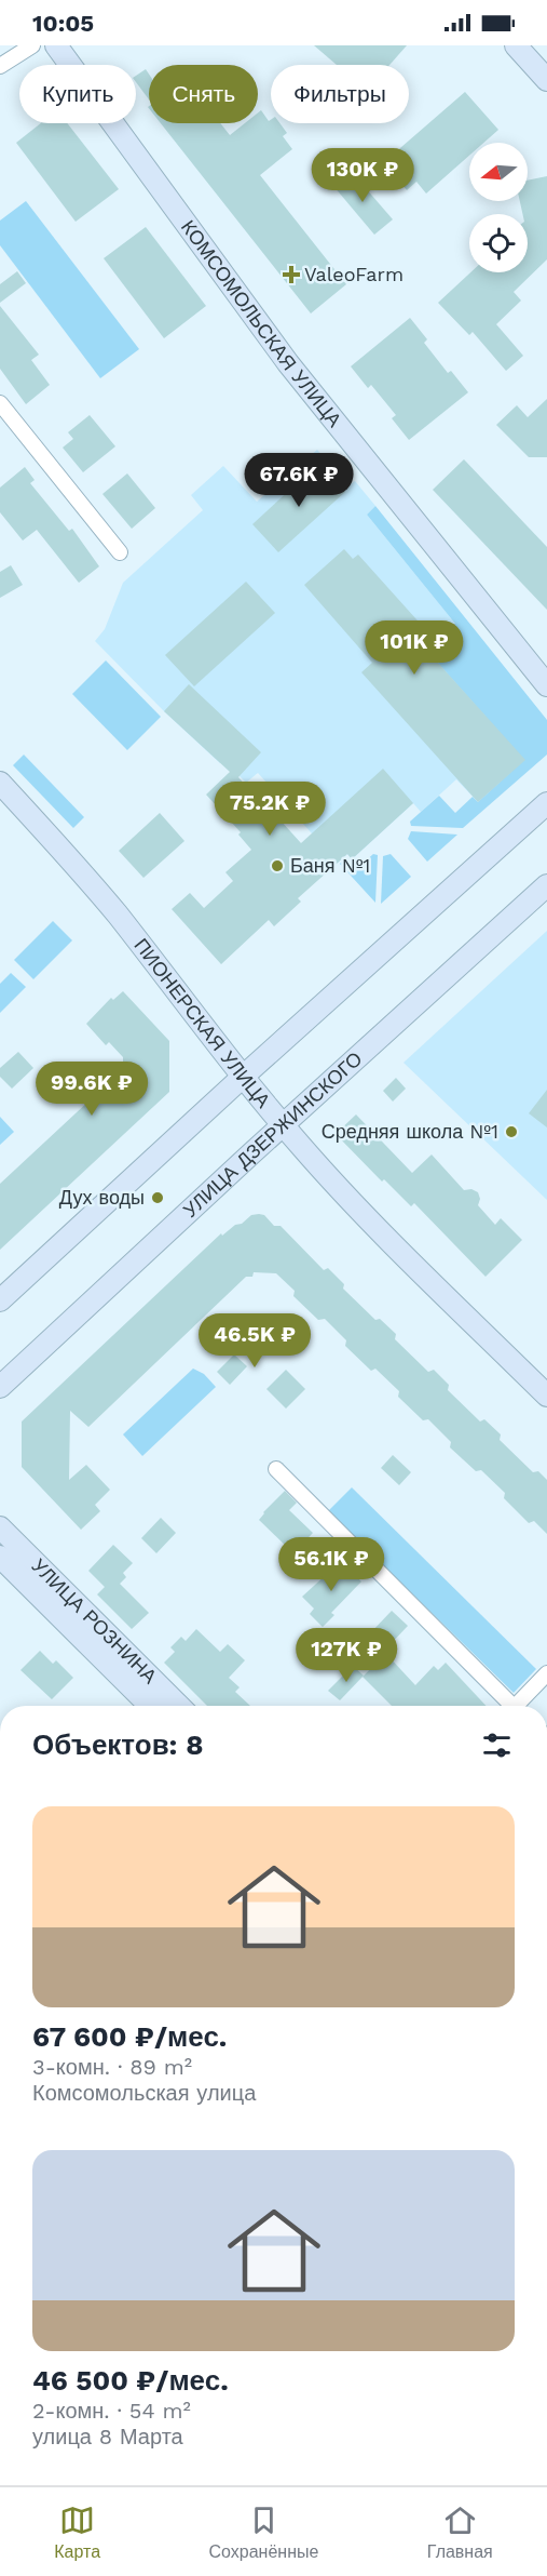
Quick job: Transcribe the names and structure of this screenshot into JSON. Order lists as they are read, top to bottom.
{
  "streets": {
    "main road": [
      "КОМСОМОЛЬСКАЯ УЛИЦА",
      "ПИОНЕРСКАЯ УЛИЦА",
      "УЛИЦА ДЗЕРЖИНСКОГО",
      "УЛИЦА РОЗНИНА"
    ]
  },
  "crossings": [
    ["ПИОНЕРСКАЯ УЛИЦА", "УЛИЦА ДЗЕРЖИНСКОГО"]
  ],
  "places": {
    "health": ["ValeoFarm"],
    "other": ["Баня №1", "Средняя школа №1", "Дух воды"]
  },
  "north": "left",
  "page": {
    "status": "10:05",
    "chip": ["Купить", "Снять", "Фильтры"],
    "price": [
      "130K ₽",
      "67.6K ₽",
      "101K ₽",
      "75.2K ₽",
      "99.6K ₽",
      "46.5K ₽",
      "56.1K ₽",
      "127K ₽"
    ],
    "heading": "Объектов: 8",
    "list": [
      {
        "name": "67 600 ₽/мес.",
        "note": "3-комн. · 89 m² · Комсомольская улица"
      },
      {
        "name": "46 500 ₽/мес.",
        "note": "2-комн. · 54 m² · улица 8 Марта"
      }
    ],
    "tabs": ["Карта", "Сохранённые", "Главная"]
  }
}
